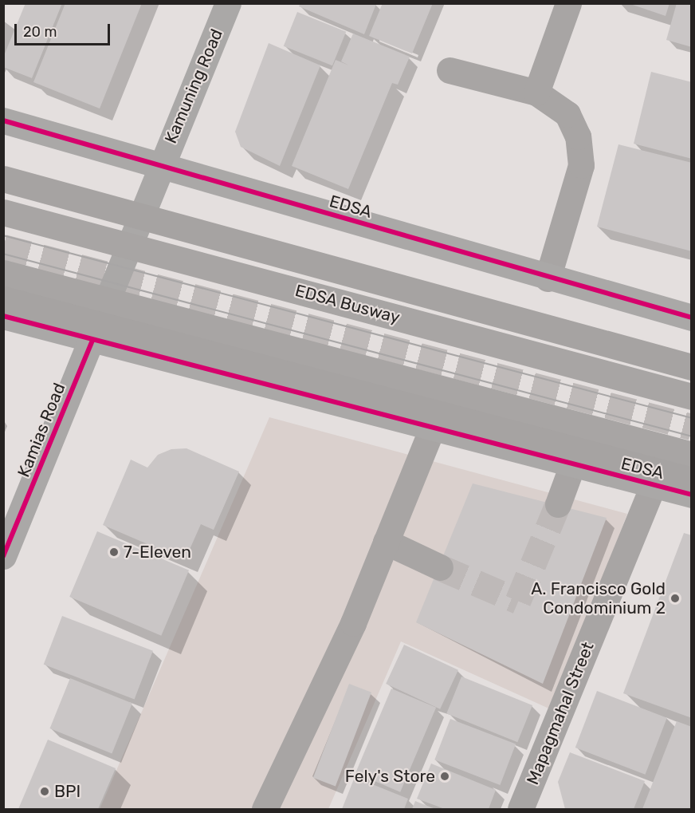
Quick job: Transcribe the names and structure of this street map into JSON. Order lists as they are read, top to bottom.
{
  "streets": {
    "highway": ["EDSA"],
    "main road": ["Kamuning Road", "Kamias Road"],
    "street": ["EDSA Busway", "Mapagmahal Street"]
  },
  "crossings": [
    ["Kamuning Road", "EDSA"],
    ["Kamuning Road", "Kamias Road"],
    ["EDSA", "Kamias Road"],
    ["EDSA", "Mapagmahal Street"]
  ],
  "places": [
    "7-Eleven",
    "A. Francisco Gold Condominium 2",
    "Fely's Store",
    "BPI"
  ],
  "scale_bar": "20 m"
}
